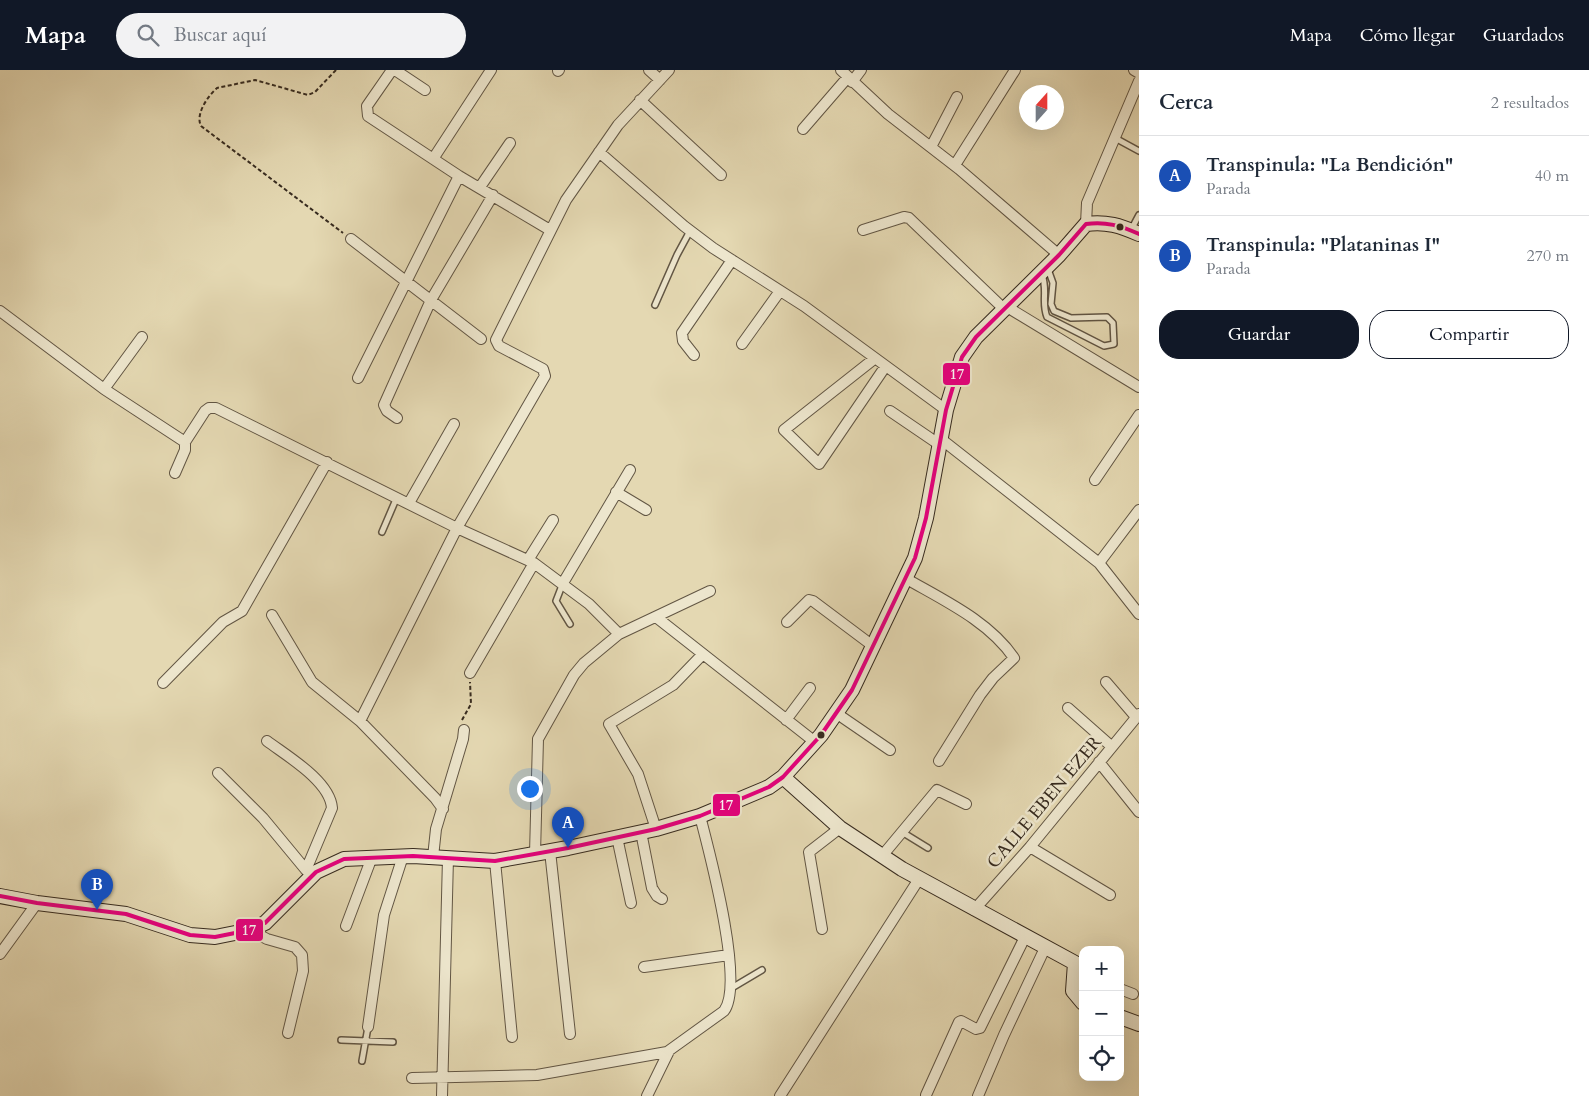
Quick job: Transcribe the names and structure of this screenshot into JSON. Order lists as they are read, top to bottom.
{
  "streets": {
    "street": ["CALLE EBEN EZER"]
  },
  "lines": ["transit line 17"],
  "north": "top",
  "page": {
    "header": "Mapa",
    "search": "Buscar aquí",
    "nav": ["Mapa", "Cómo llegar", "Guardados"],
    "heading": ["Cerca", "2 resultados"],
    "list": [
      {
        "mark": "A",
        "name": "Transpinula: \"La Bendición\"",
        "note": "Parada",
        "value": "40 m"
      },
      {
        "mark": "B",
        "name": "Transpinula: \"Plataninas I\"",
        "note": "Parada",
        "value": "270 m"
      }
    ],
    "buttons": ["Guardar", "Compartir"],
    "pins": ["A", "B"],
    "map_buttons": ["+", "−"]
  }
}
